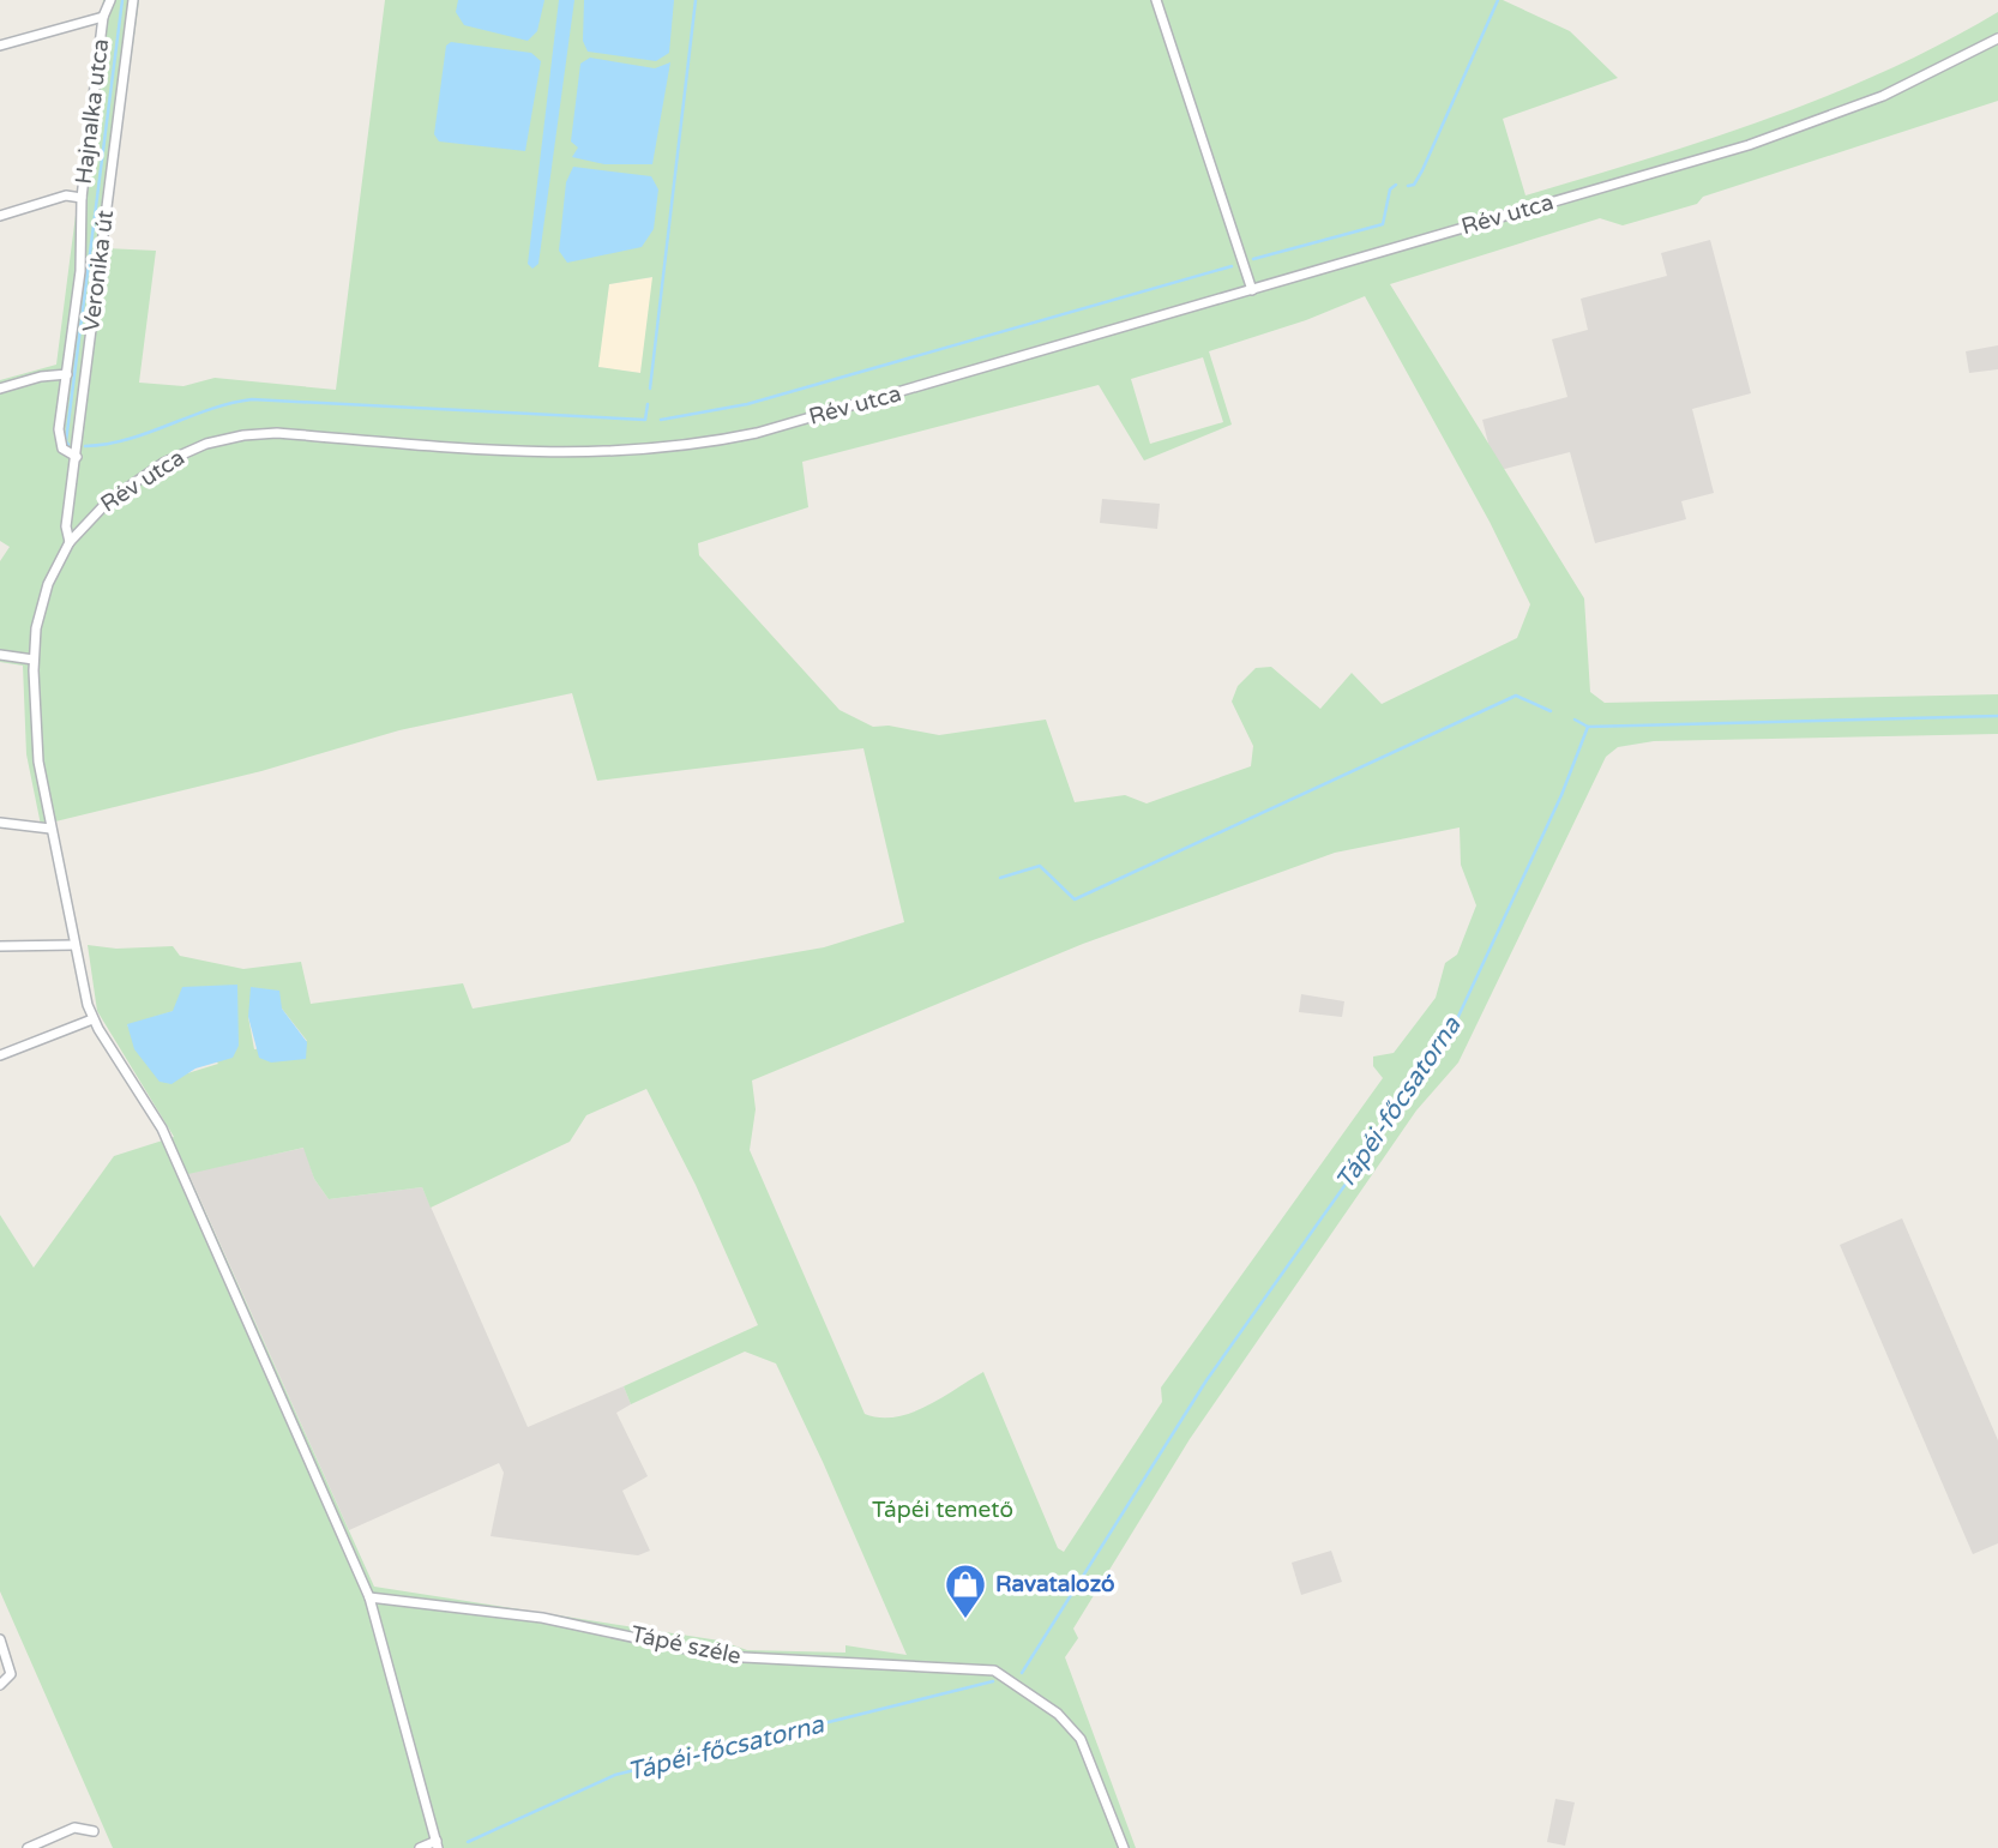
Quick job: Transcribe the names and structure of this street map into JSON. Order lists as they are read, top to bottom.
{
  "streets": {
    "street": [
      "Hajnalka utca",
      "Rév utca",
      "Veronika út",
      "Tápé széle"
    ]
  },
  "crossings": [
    ["Hajnalka utca", "Veronika út"],
    ["Rév utca", "Veronika út"],
    ["Rév utca", "Tápé széle"]
  ],
  "water": ["Tápéi-főcsatorna"],
  "parks": ["Tápéi temető"],
  "places": {
    "shop": ["Ravatalozó"]
  }
}
